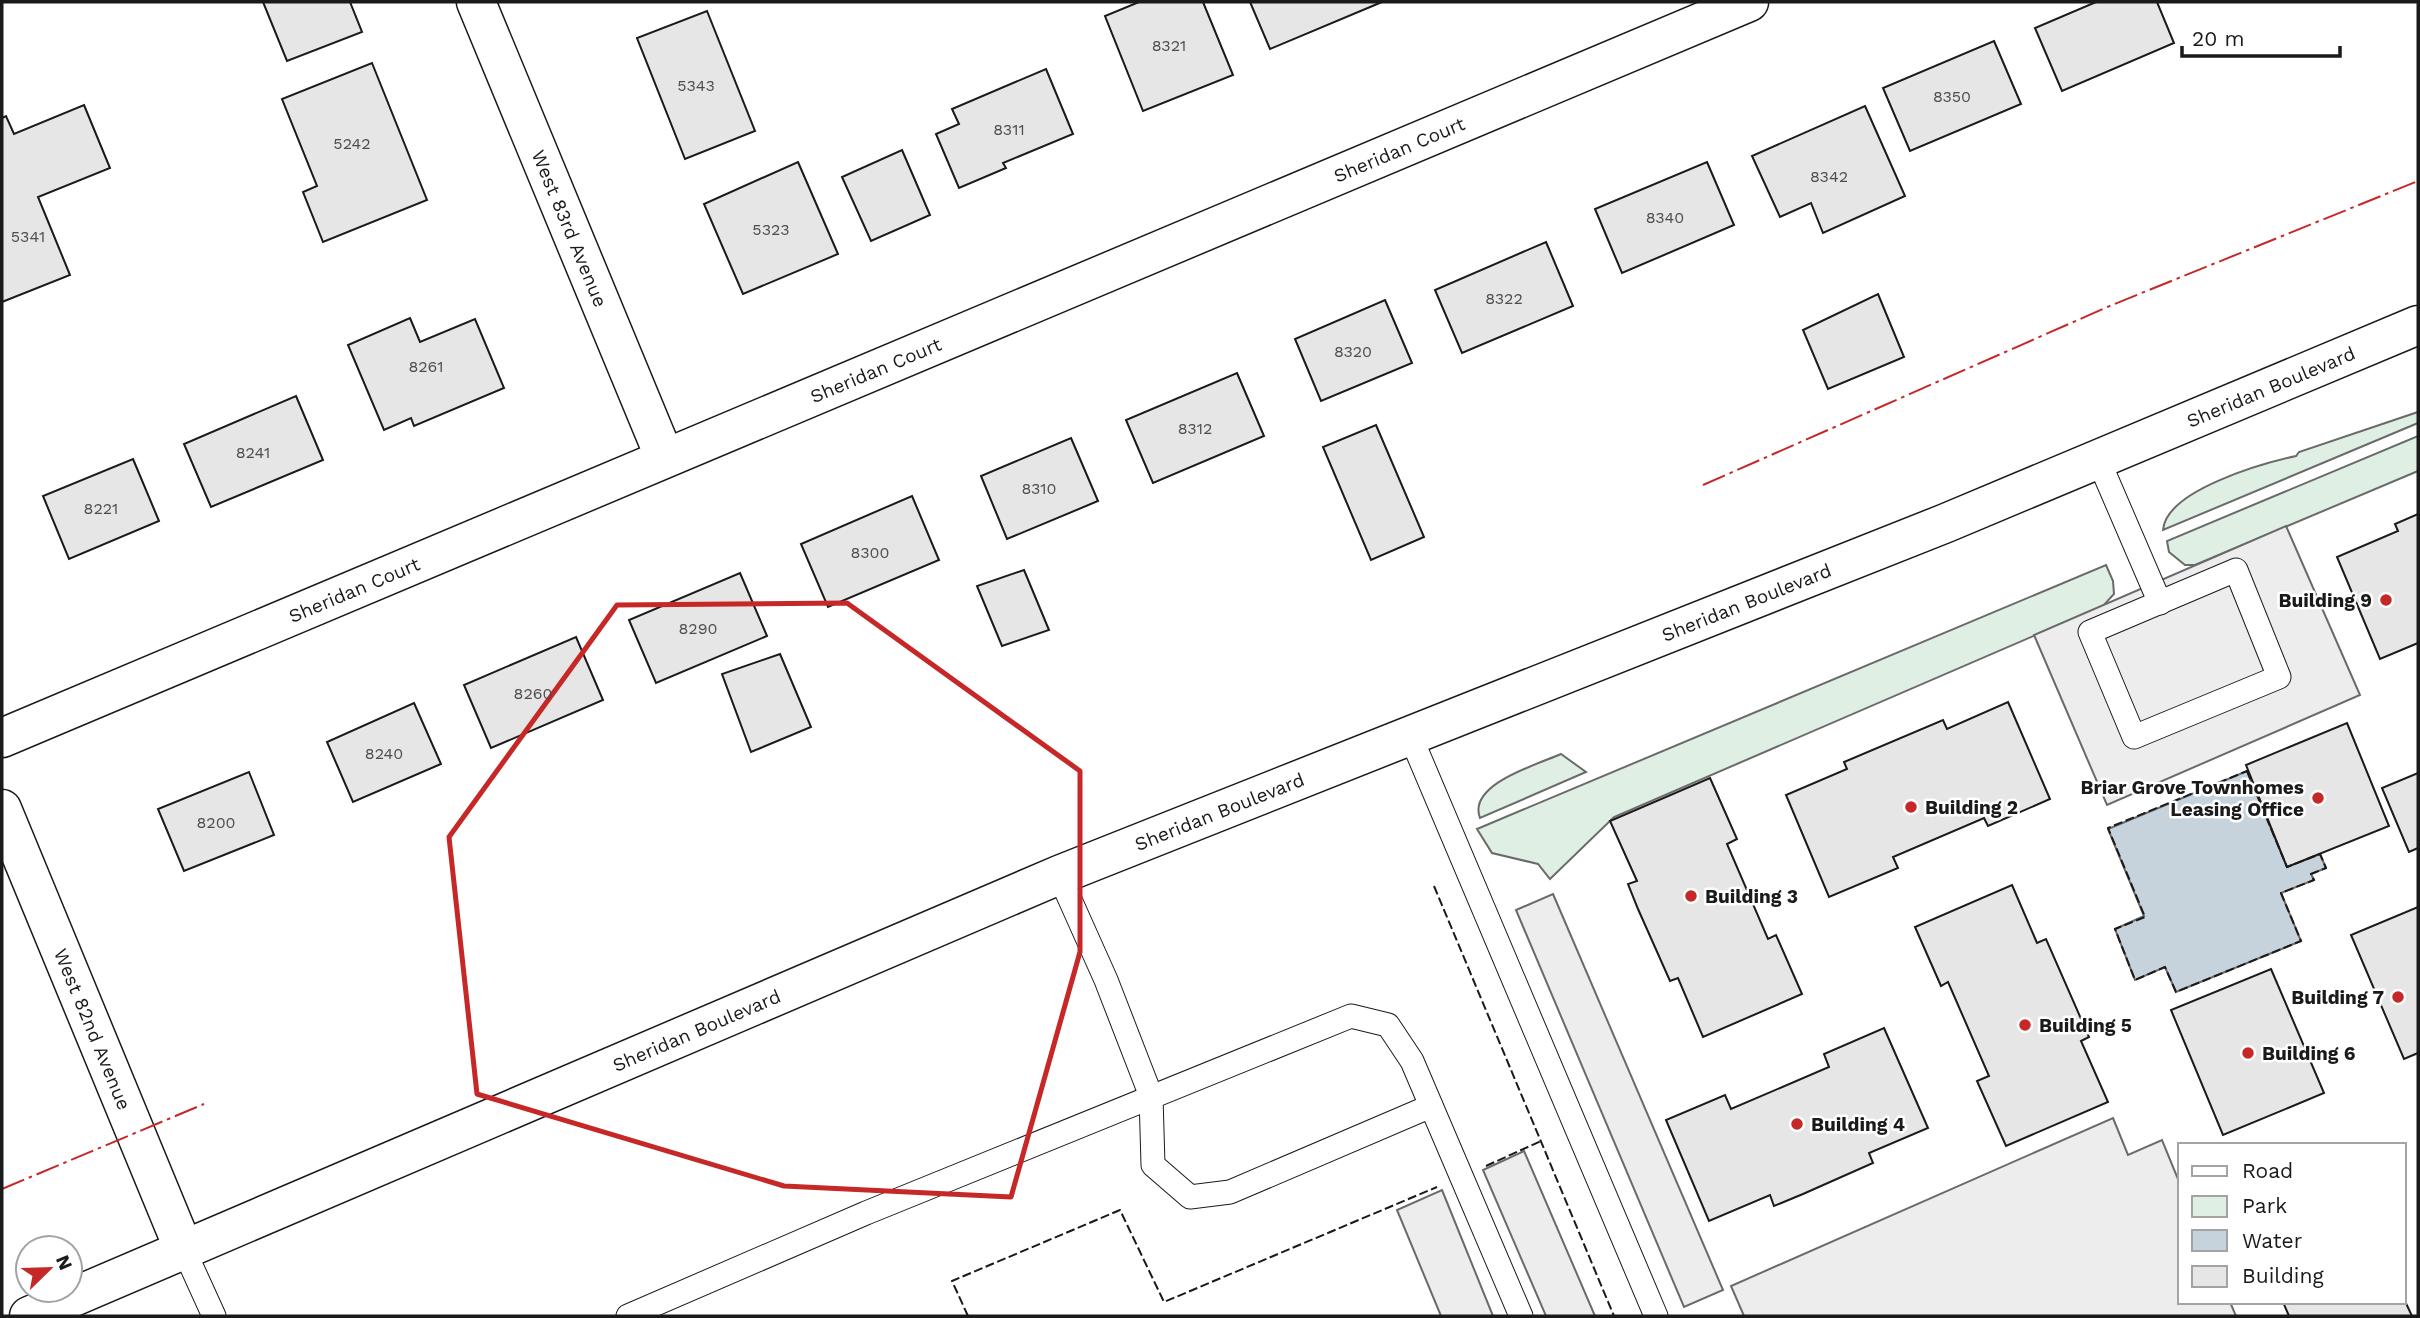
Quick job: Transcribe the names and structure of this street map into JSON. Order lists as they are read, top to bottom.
{
  "streets": {
    "street": [
      "Sheridan Court",
      "West 83rd Avenue",
      "Sheridan Boulevard",
      "West 82nd Avenue"
    ]
  },
  "crossings": [
    ["Sheridan Court", "West 83rd Avenue"],
    ["Sheridan Boulevard", "West 82nd Avenue"]
  ],
  "places": [
    "Building 9",
    "Briar Grove Townhomes Leasing Office",
    "Building 2",
    "Building 3",
    "Building 7",
    "Building 5",
    "Building 6",
    "Building 4"
  ],
  "house_numbers": [
    "8321",
    "5343",
    "8350",
    "8311",
    "5242",
    "8342",
    "8340",
    "5323",
    "5341",
    "8322",
    "8320",
    "8261",
    "8312",
    "8241",
    "8310",
    "8221",
    "8300",
    "8290",
    "8260",
    "8240",
    "8200"
  ],
  "legend": [
    "Road",
    "Park",
    "Water",
    "Building"
  ],
  "scale_bar": "20 m",
  "north": "top right"
}
